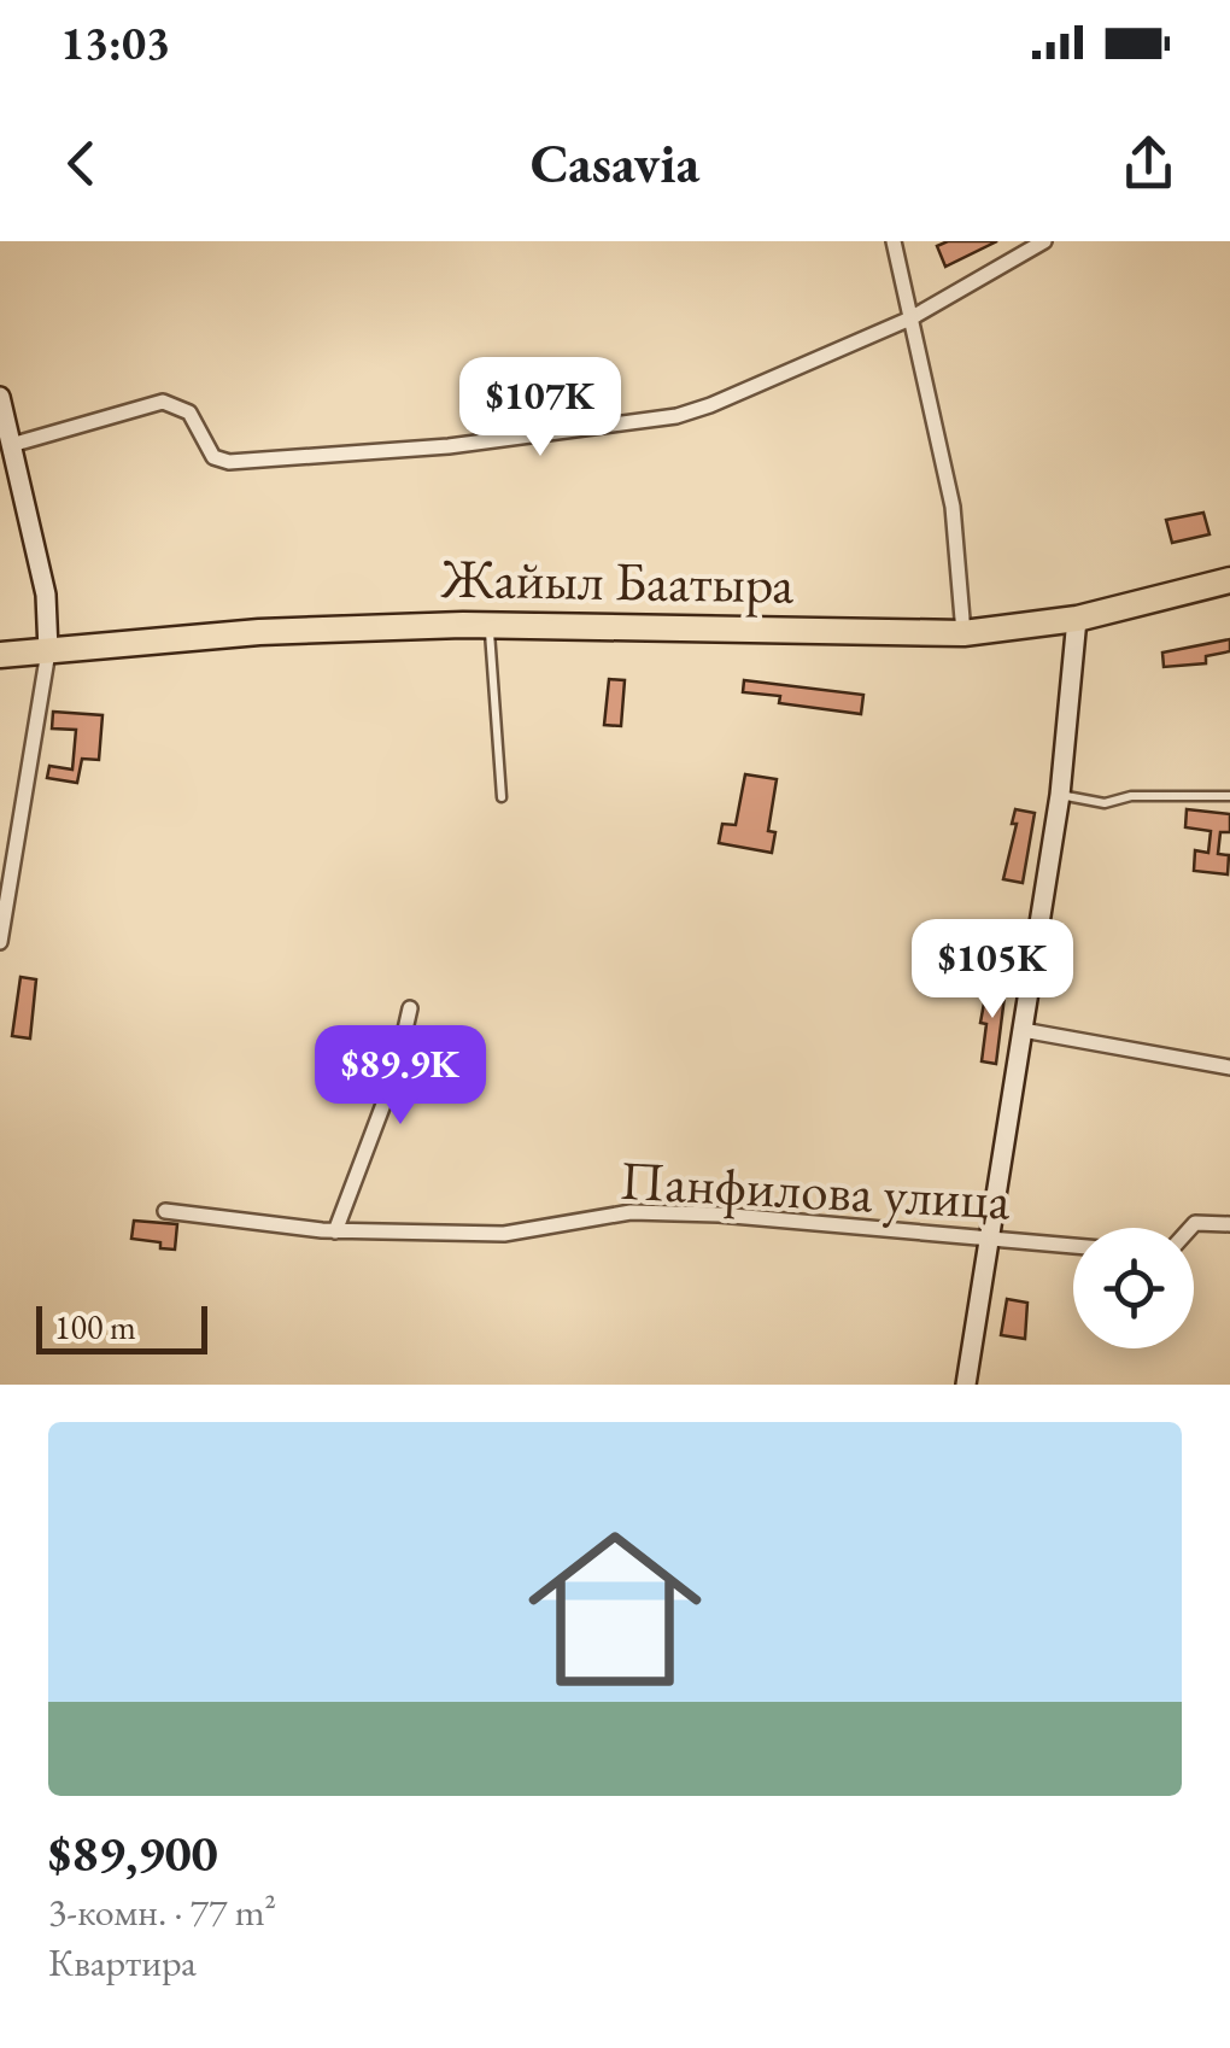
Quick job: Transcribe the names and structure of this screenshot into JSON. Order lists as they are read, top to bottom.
{
  "streets": {
    "highway": ["Жайыл Баатыра"],
    "street": ["Панфилова улица"]
  },
  "scale_bar": "100 m",
  "page": {
    "status": "13:03",
    "header": "Casavia",
    "price": ["$107K", "$105K", "$89.9K"],
    "scale": "100 m",
    "list": [
      {
        "name": "$89,900",
        "note": "3-комн. · 77 m² · Квартира"
      }
    ]
  }
}
